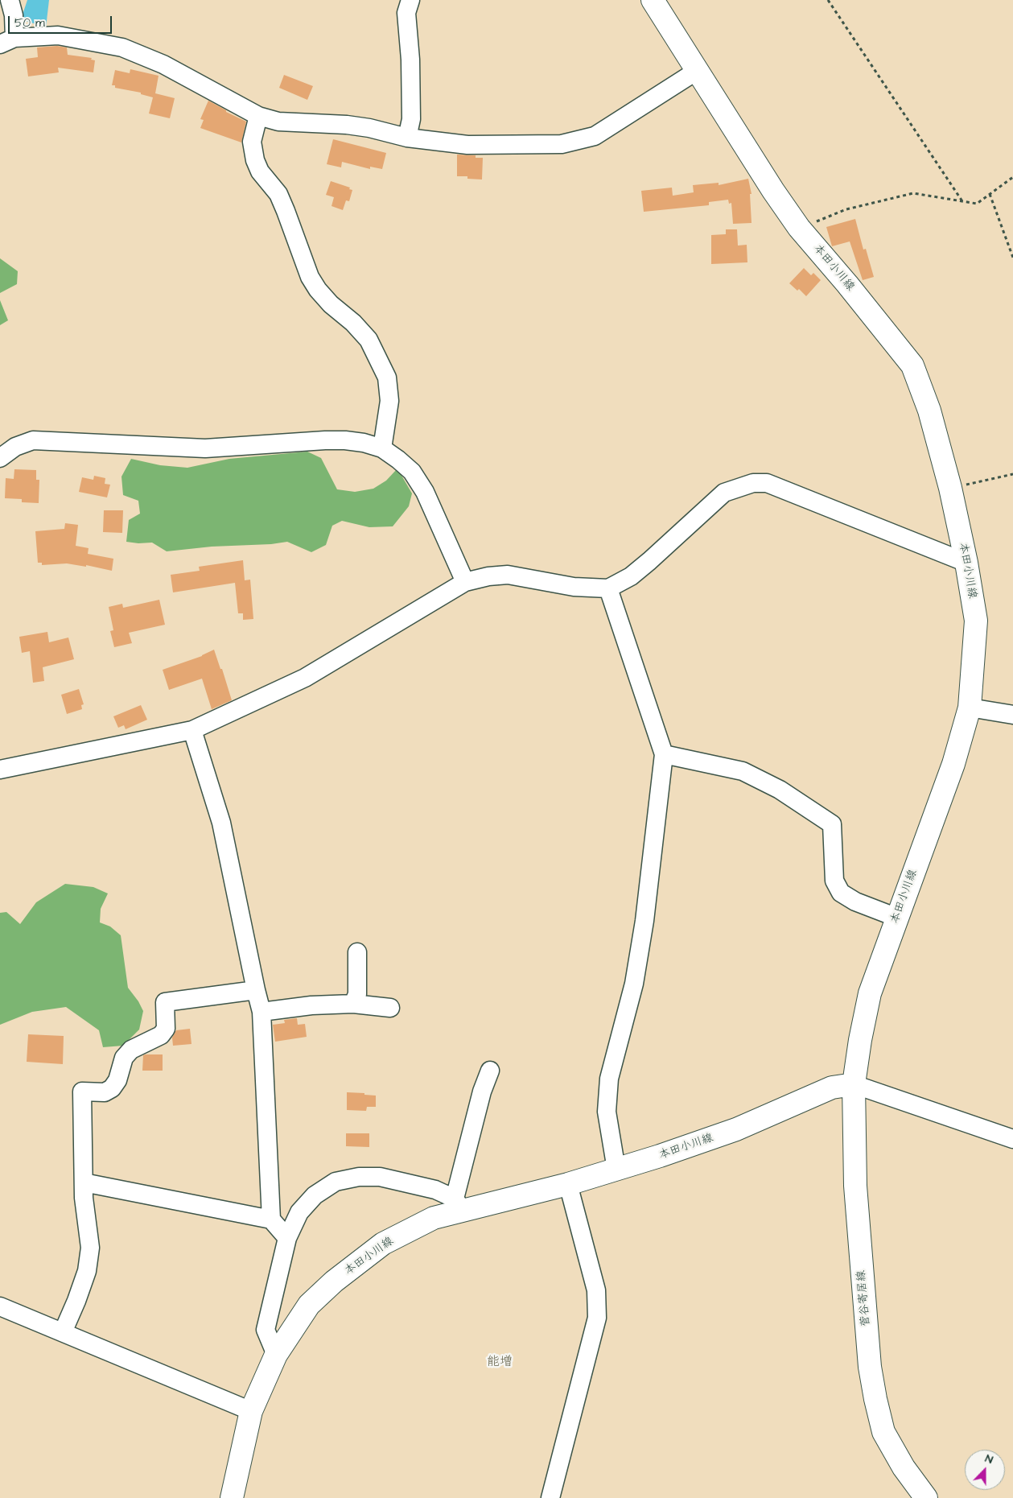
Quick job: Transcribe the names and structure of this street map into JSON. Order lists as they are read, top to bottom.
{
  "streets": {
    "main road": ["本田小川線", "菅谷寄居線"]
  },
  "crossings": [
    ["本田小川線", "菅谷寄居線"]
  ],
  "districts": ["能増"],
  "scale_bar": "50 m",
  "north": "top"
}
